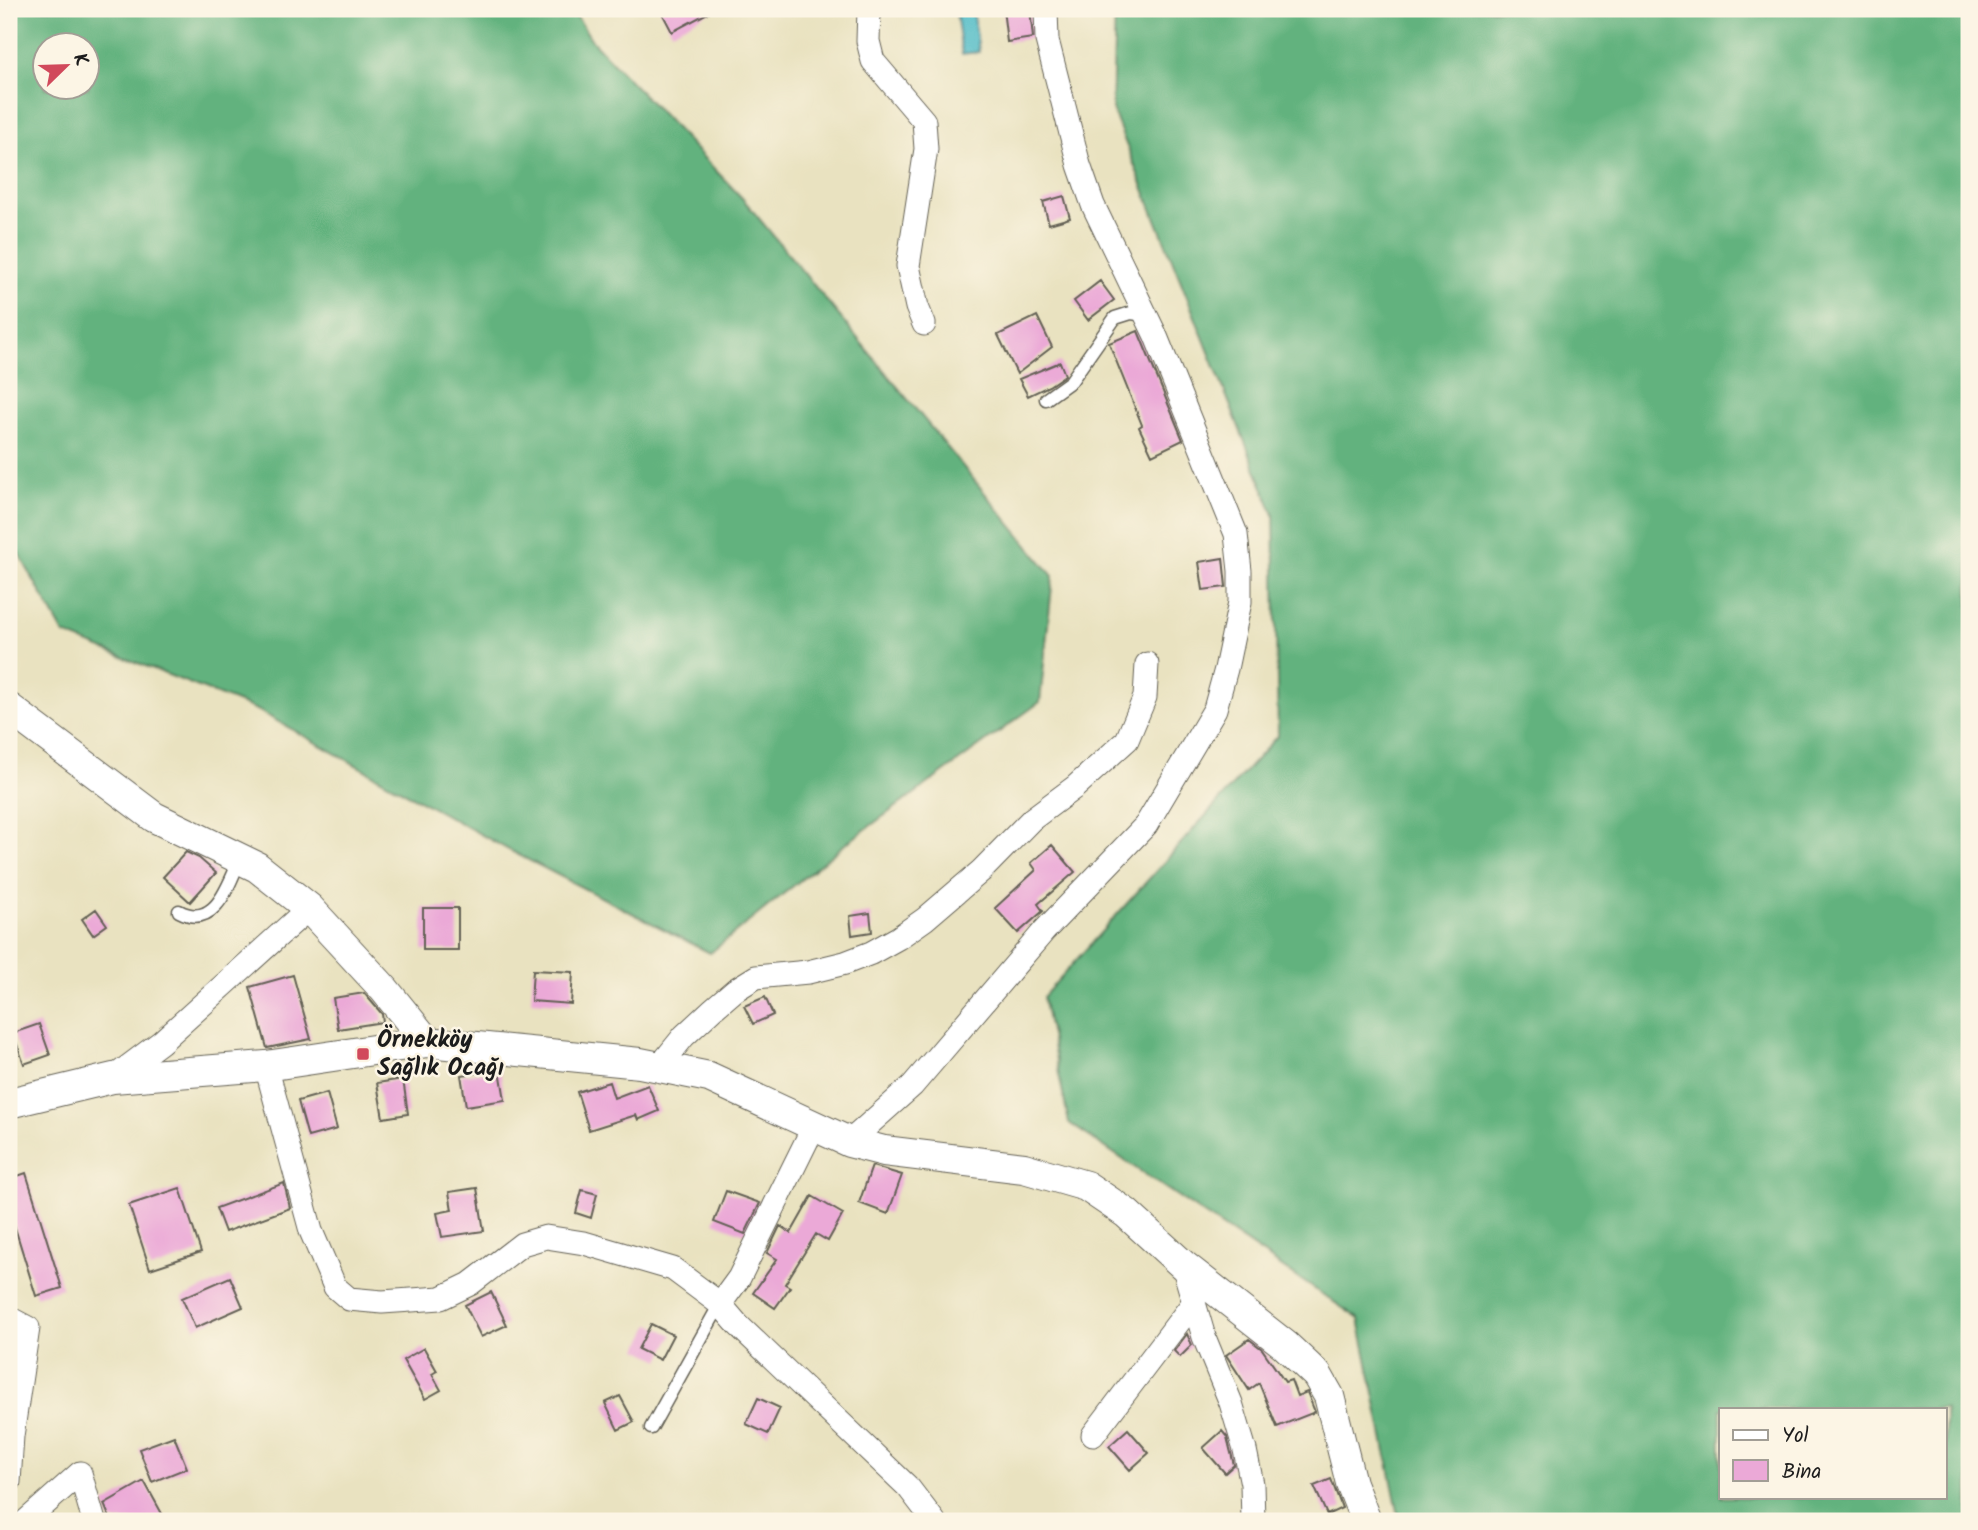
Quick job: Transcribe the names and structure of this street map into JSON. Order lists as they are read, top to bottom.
{
  "places": {
    "transit": ["Örnekköy Sağlık Ocağı"]
  },
  "legend": ["Yol", "Bina"],
  "north": "top right"
}
